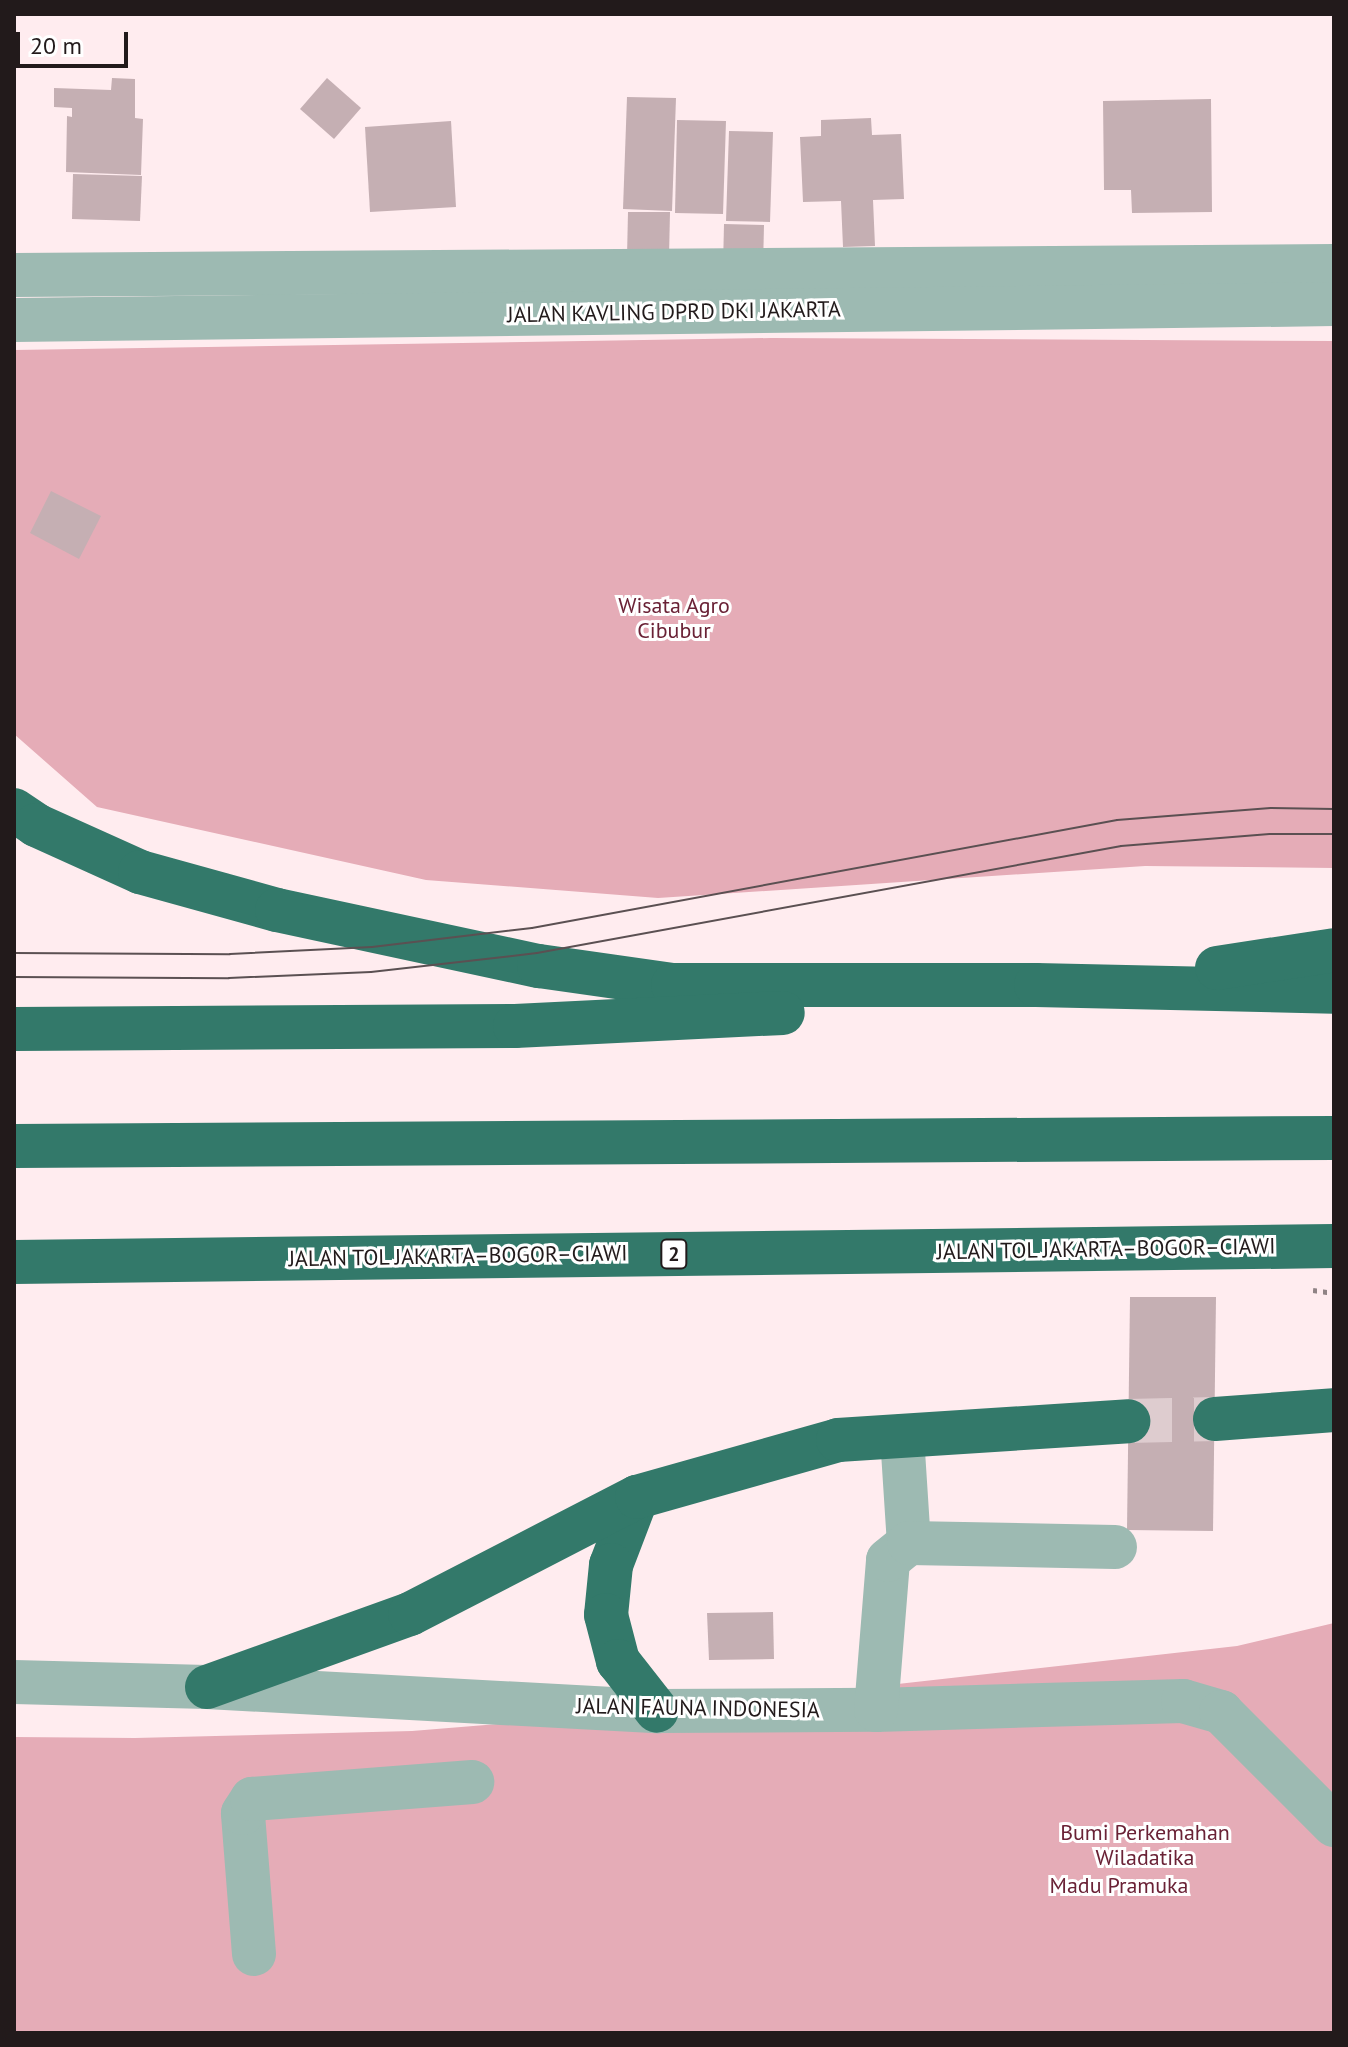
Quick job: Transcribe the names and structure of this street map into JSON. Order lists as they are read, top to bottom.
{
  "streets": {
    "highway": ["JALAN TOL JAKARTA–BOGOR–CIAWI", "2"],
    "street": ["JALAN KAVLING DPRD DKI JAKARTA", "JALAN FAUNA INDONESIA"]
  },
  "parks": ["Wisata Agro Cibubur", "Bumi Perkemahan Wiladatika", "Madu Pramuka"],
  "scale_bar": "20 m"
}
